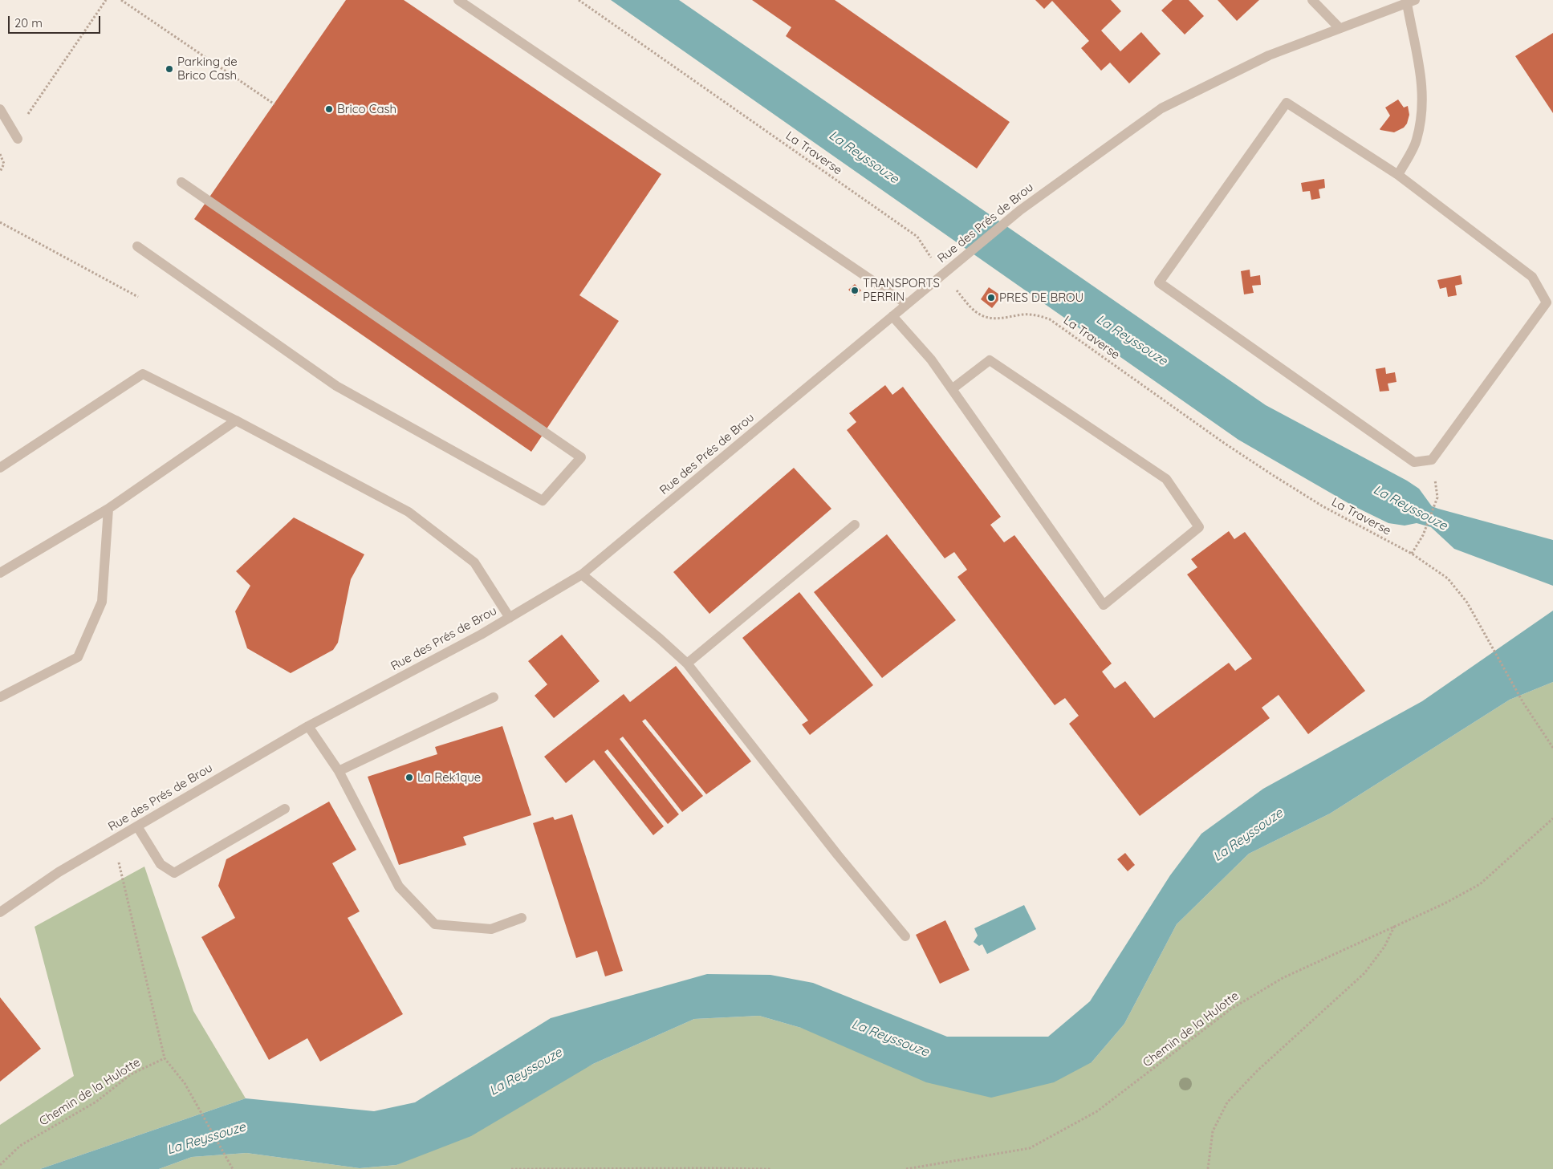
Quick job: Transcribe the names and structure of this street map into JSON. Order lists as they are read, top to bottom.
{
  "streets": {
    "street": ["Rue des Prés de Brou"],
    "path": ["La Traverse", "Chemin de la Hulotte"]
  },
  "crossings": [
    ["La Traverse", "Rue des Prés de Brou"]
  ],
  "water": ["La Reyssouze"],
  "places": [
    "Parking de Brico Cash",
    "Brico Cash",
    "TRANSPORTS PERRIN",
    "PRES DE BROU",
    "La Rek1que"
  ],
  "scale_bar": "20 m"
}
